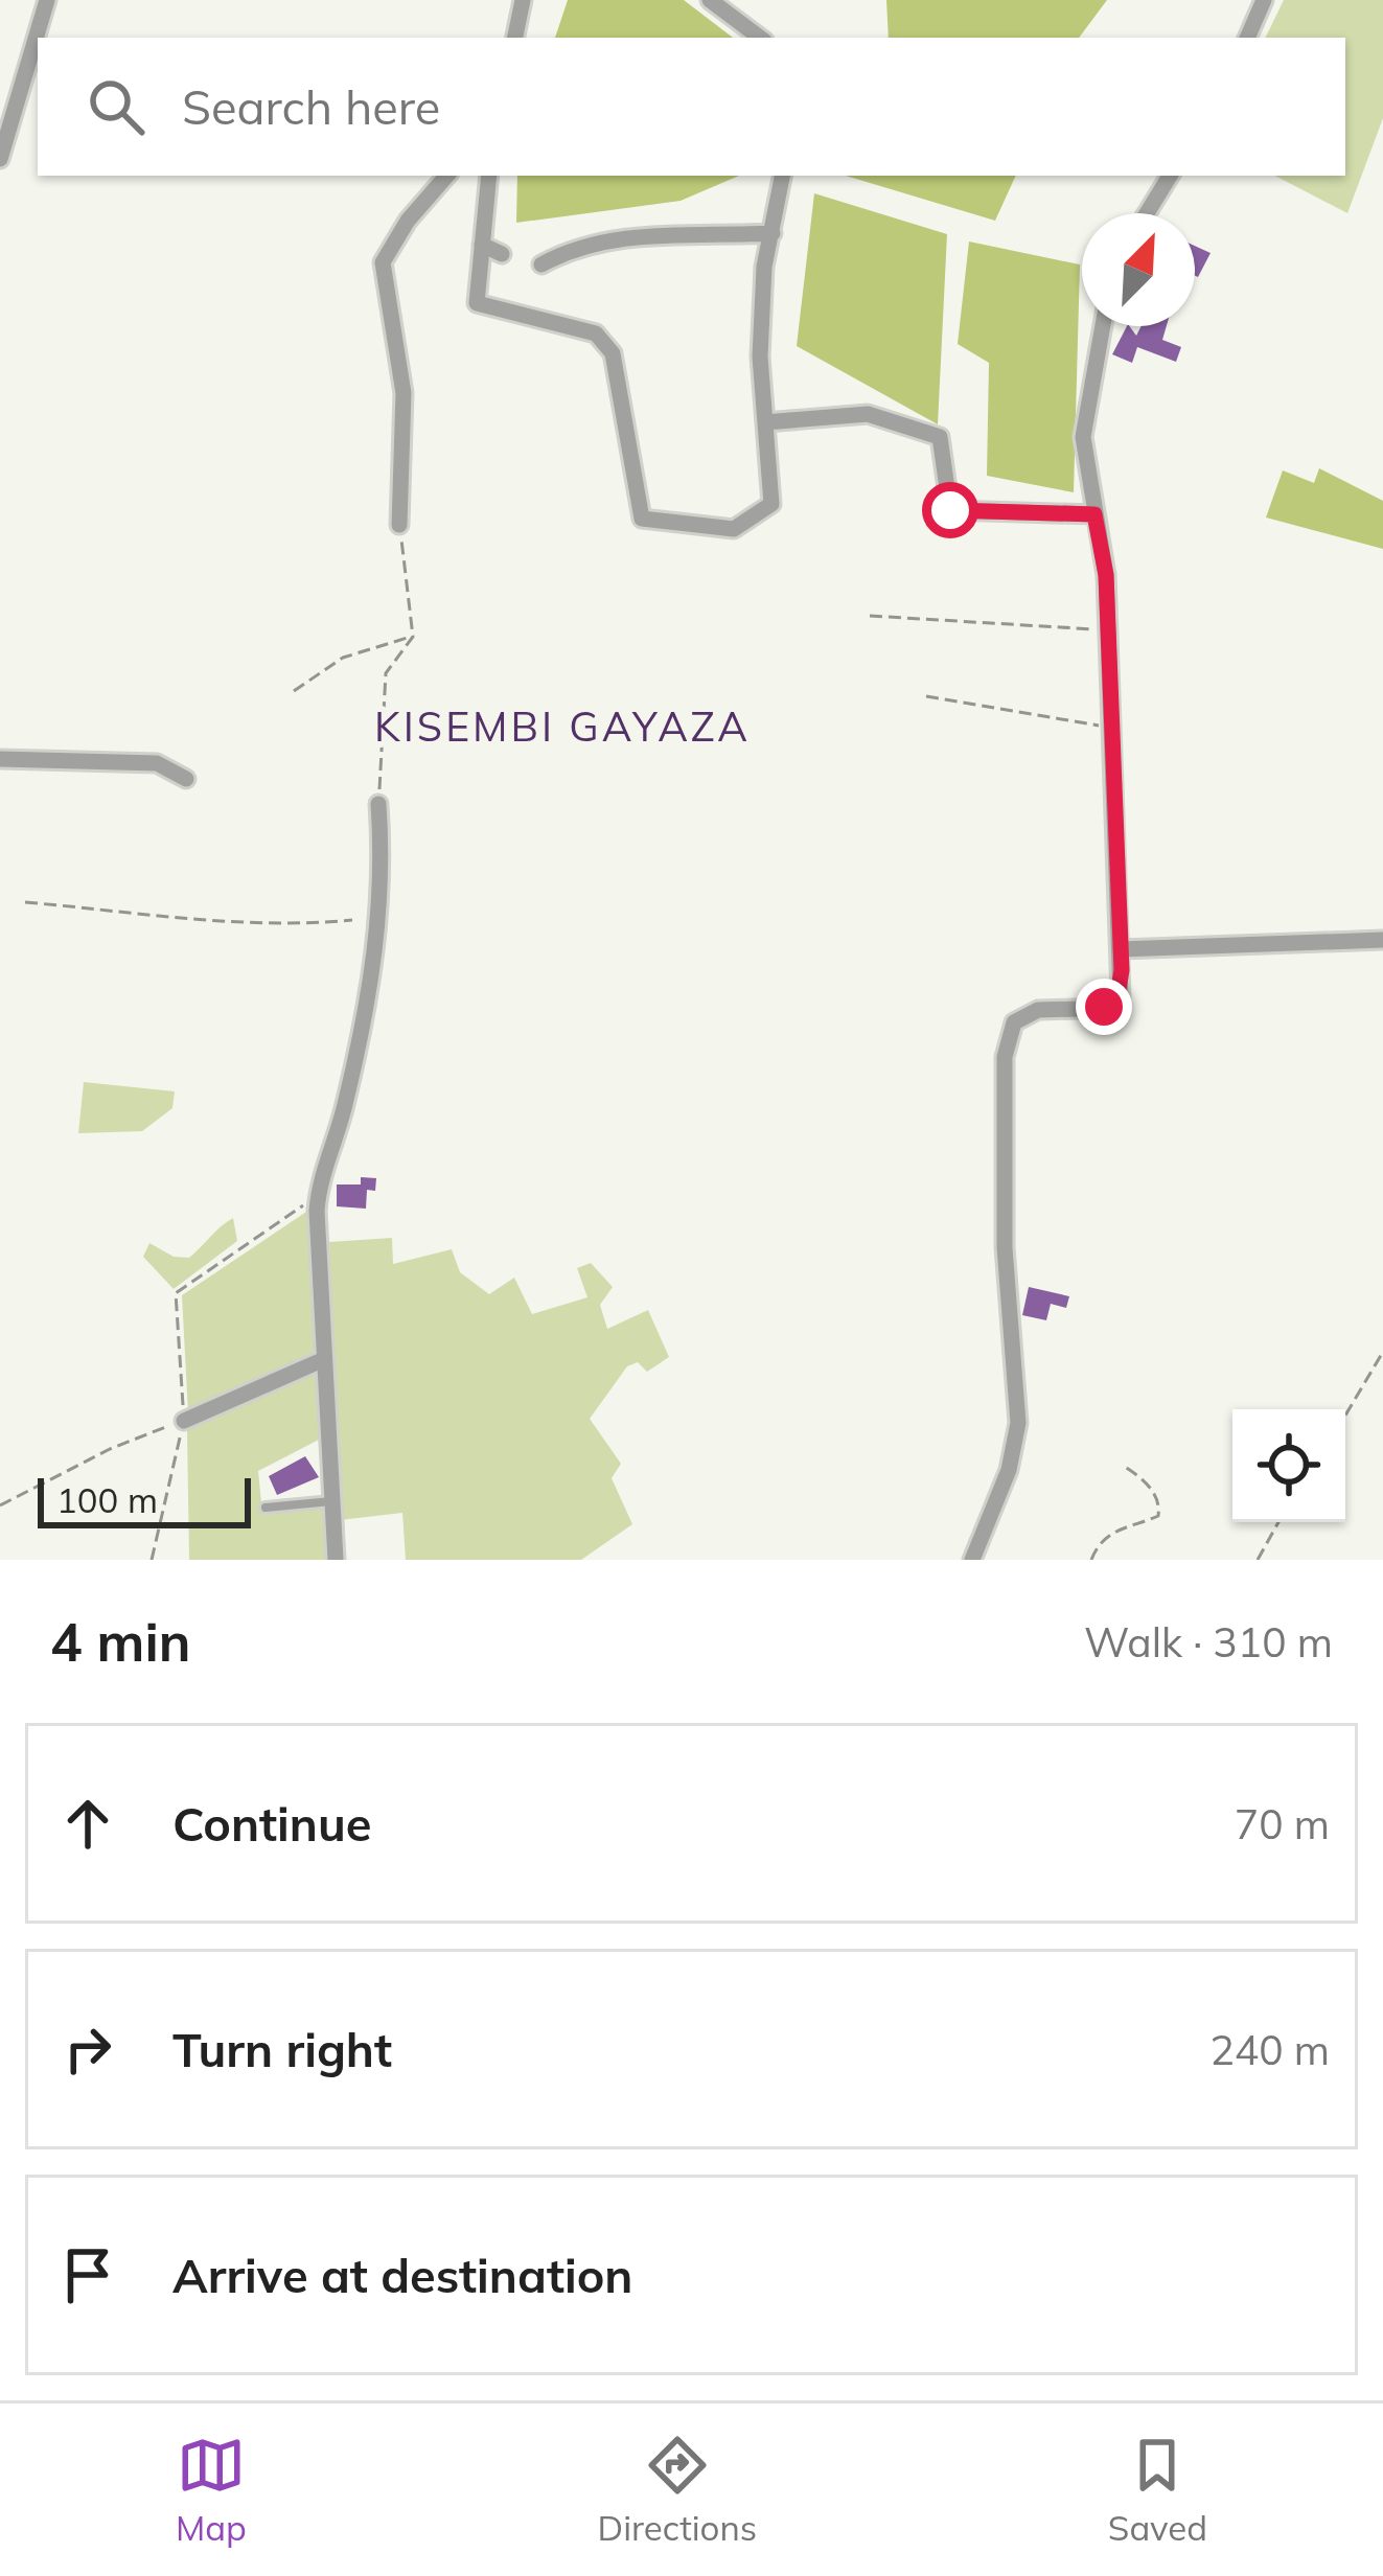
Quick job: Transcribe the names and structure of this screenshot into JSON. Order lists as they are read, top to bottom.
{
  "districts": ["KISEMBI GAYAZA"],
  "scale_bar": "100 m",
  "north": "top right",
  "page": {
    "search": "Search here",
    "scale": "100 m",
    "heading": ["4 min", "Walk · 310 m"],
    "list": [
      ["Continue", "70 m"],
      ["Turn right", "240 m"],
      "Arrive at destination"
    ],
    "nav": ["Map", "Directions", "Saved"]
  }
}
